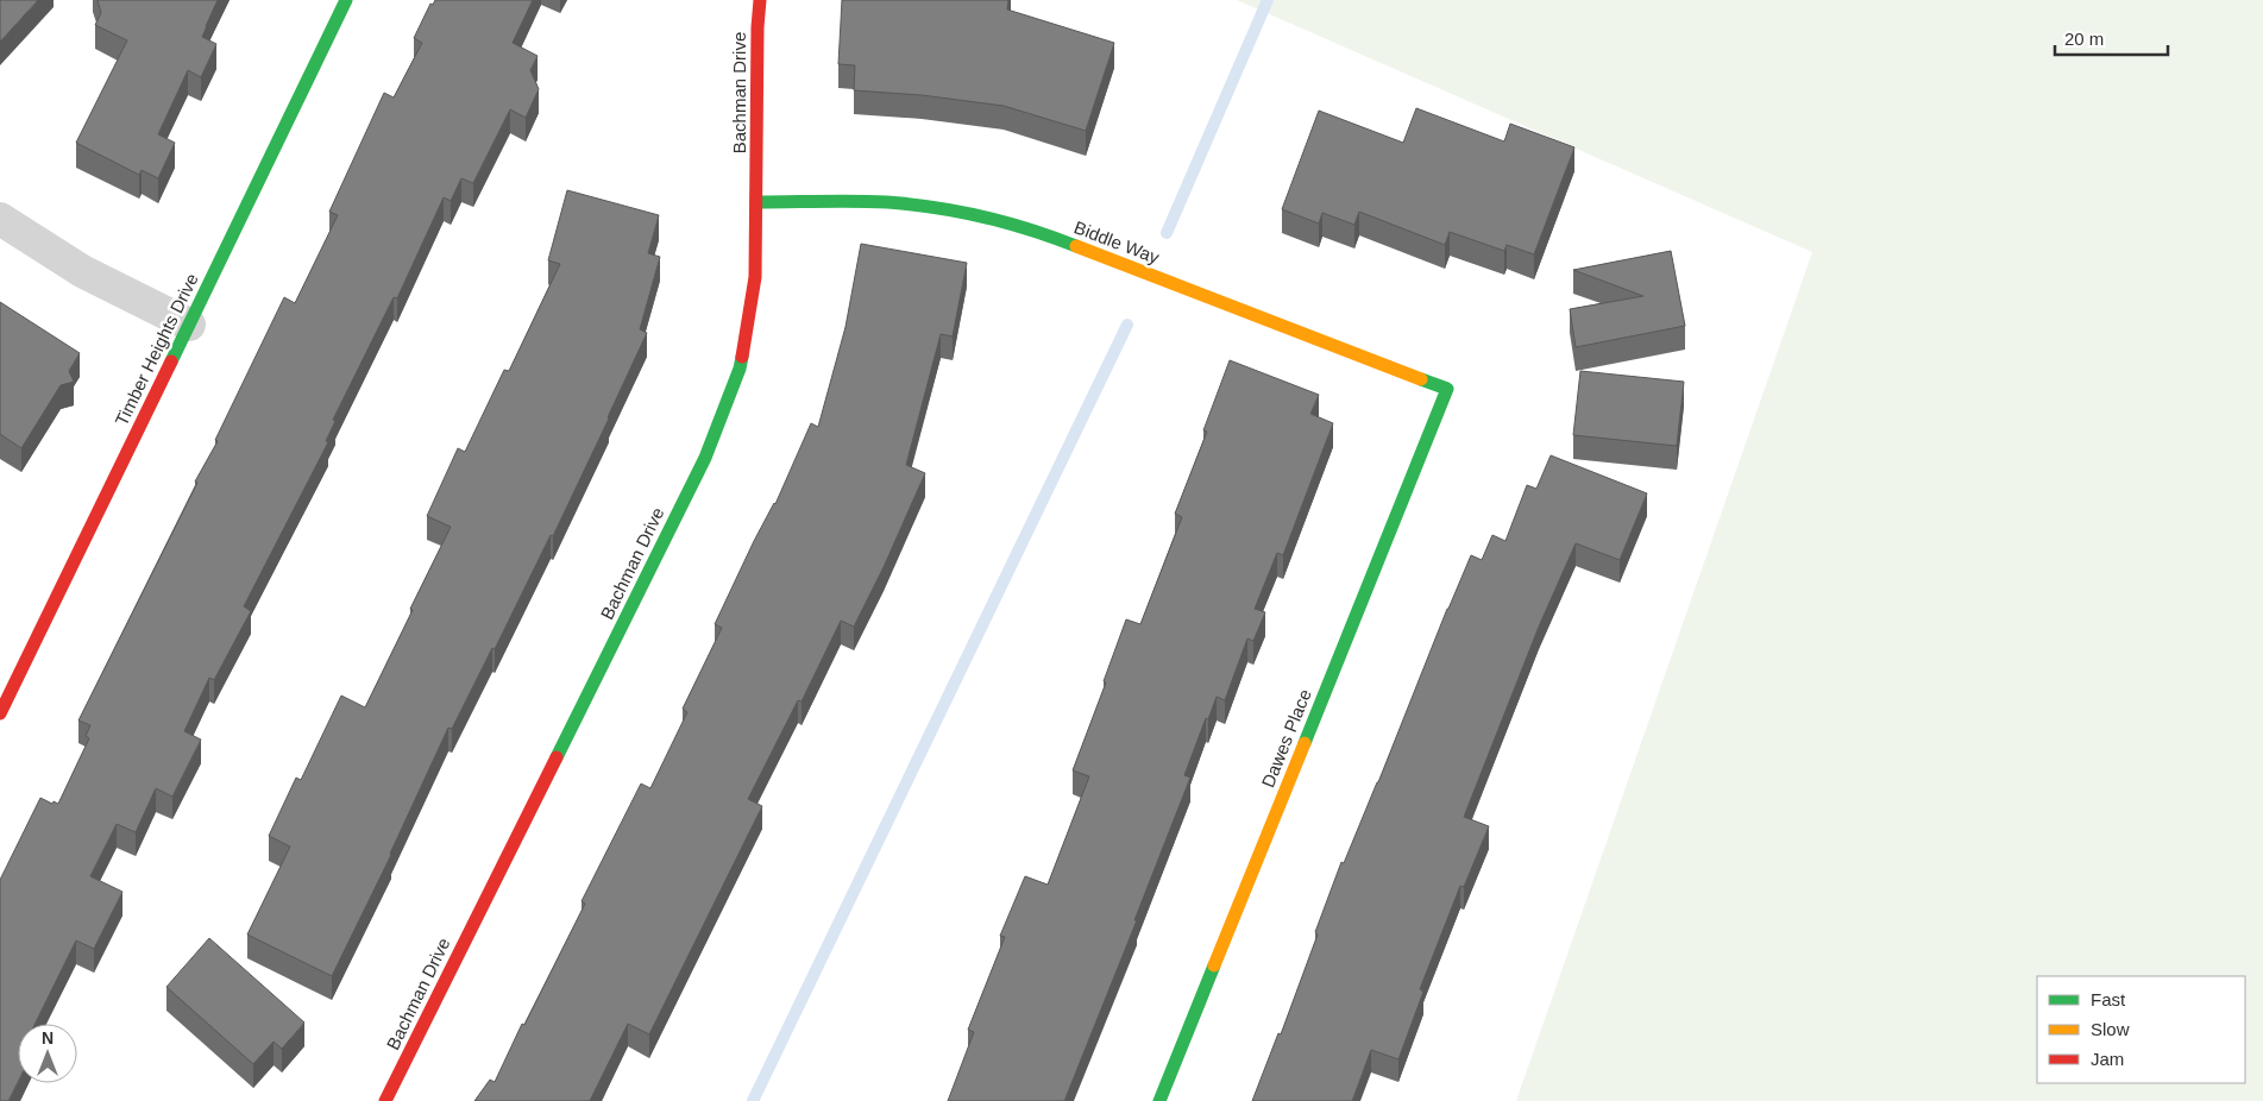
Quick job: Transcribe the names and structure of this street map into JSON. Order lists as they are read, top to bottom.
{
  "streets": {
    "street": [
      "Bachman Drive",
      "Biddle Way",
      "Timber Heights Drive",
      "Dawes Place"
    ]
  },
  "crossings": [
    ["Bachman Drive", "Biddle Way"],
    ["Biddle Way", "Dawes Place"]
  ],
  "legend": ["Fast", "Slow", "Jam"],
  "scale_bar": "20 m",
  "north": "top"
}
